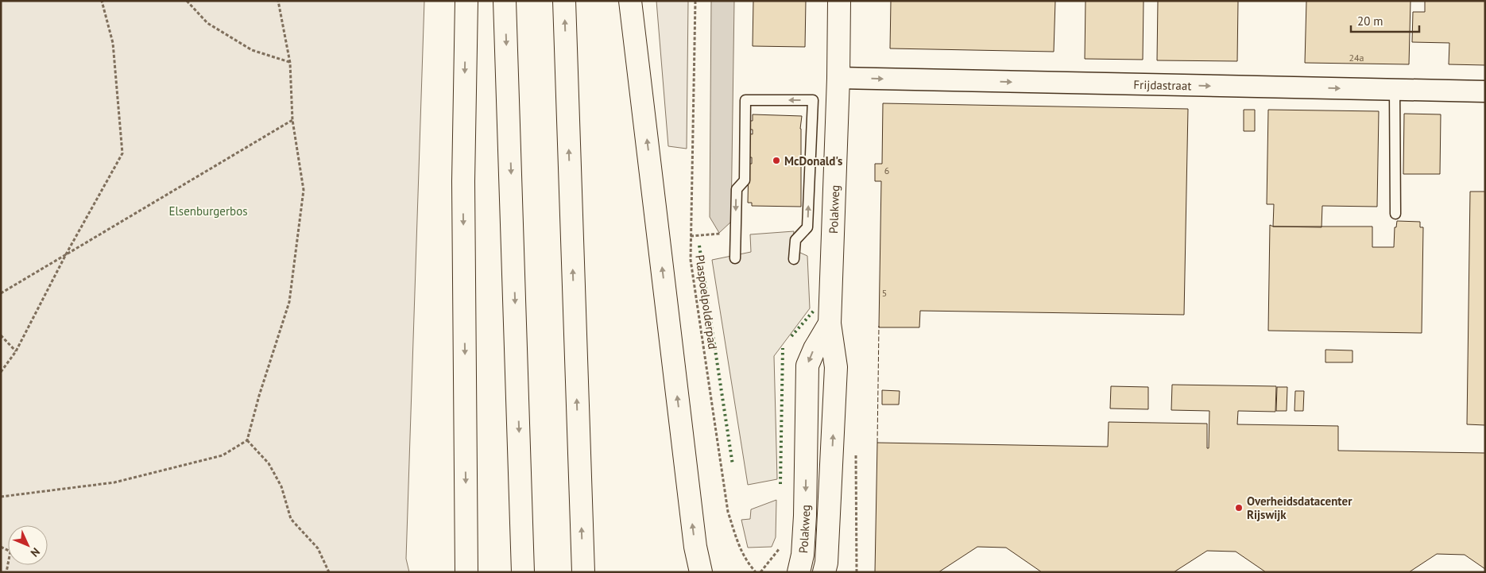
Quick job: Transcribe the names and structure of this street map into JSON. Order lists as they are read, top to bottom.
{
  "streets": {
    "main road": ["Polakweg"],
    "street": ["Frijdastraat"],
    "path": ["Plaspoelpolderpad"]
  },
  "crossings": [
    ["Frijdastraat", "Polakweg"]
  ],
  "one_way": ["Frijdastraat"],
  "parks": ["Elsenburgerbos"],
  "places": ["McDonald's", "Overheidsdatacenter Rijswijk"],
  "house_numbers": ["24a", "6", "5"],
  "scale_bar": "20 m",
  "north": "bottom right"
}
